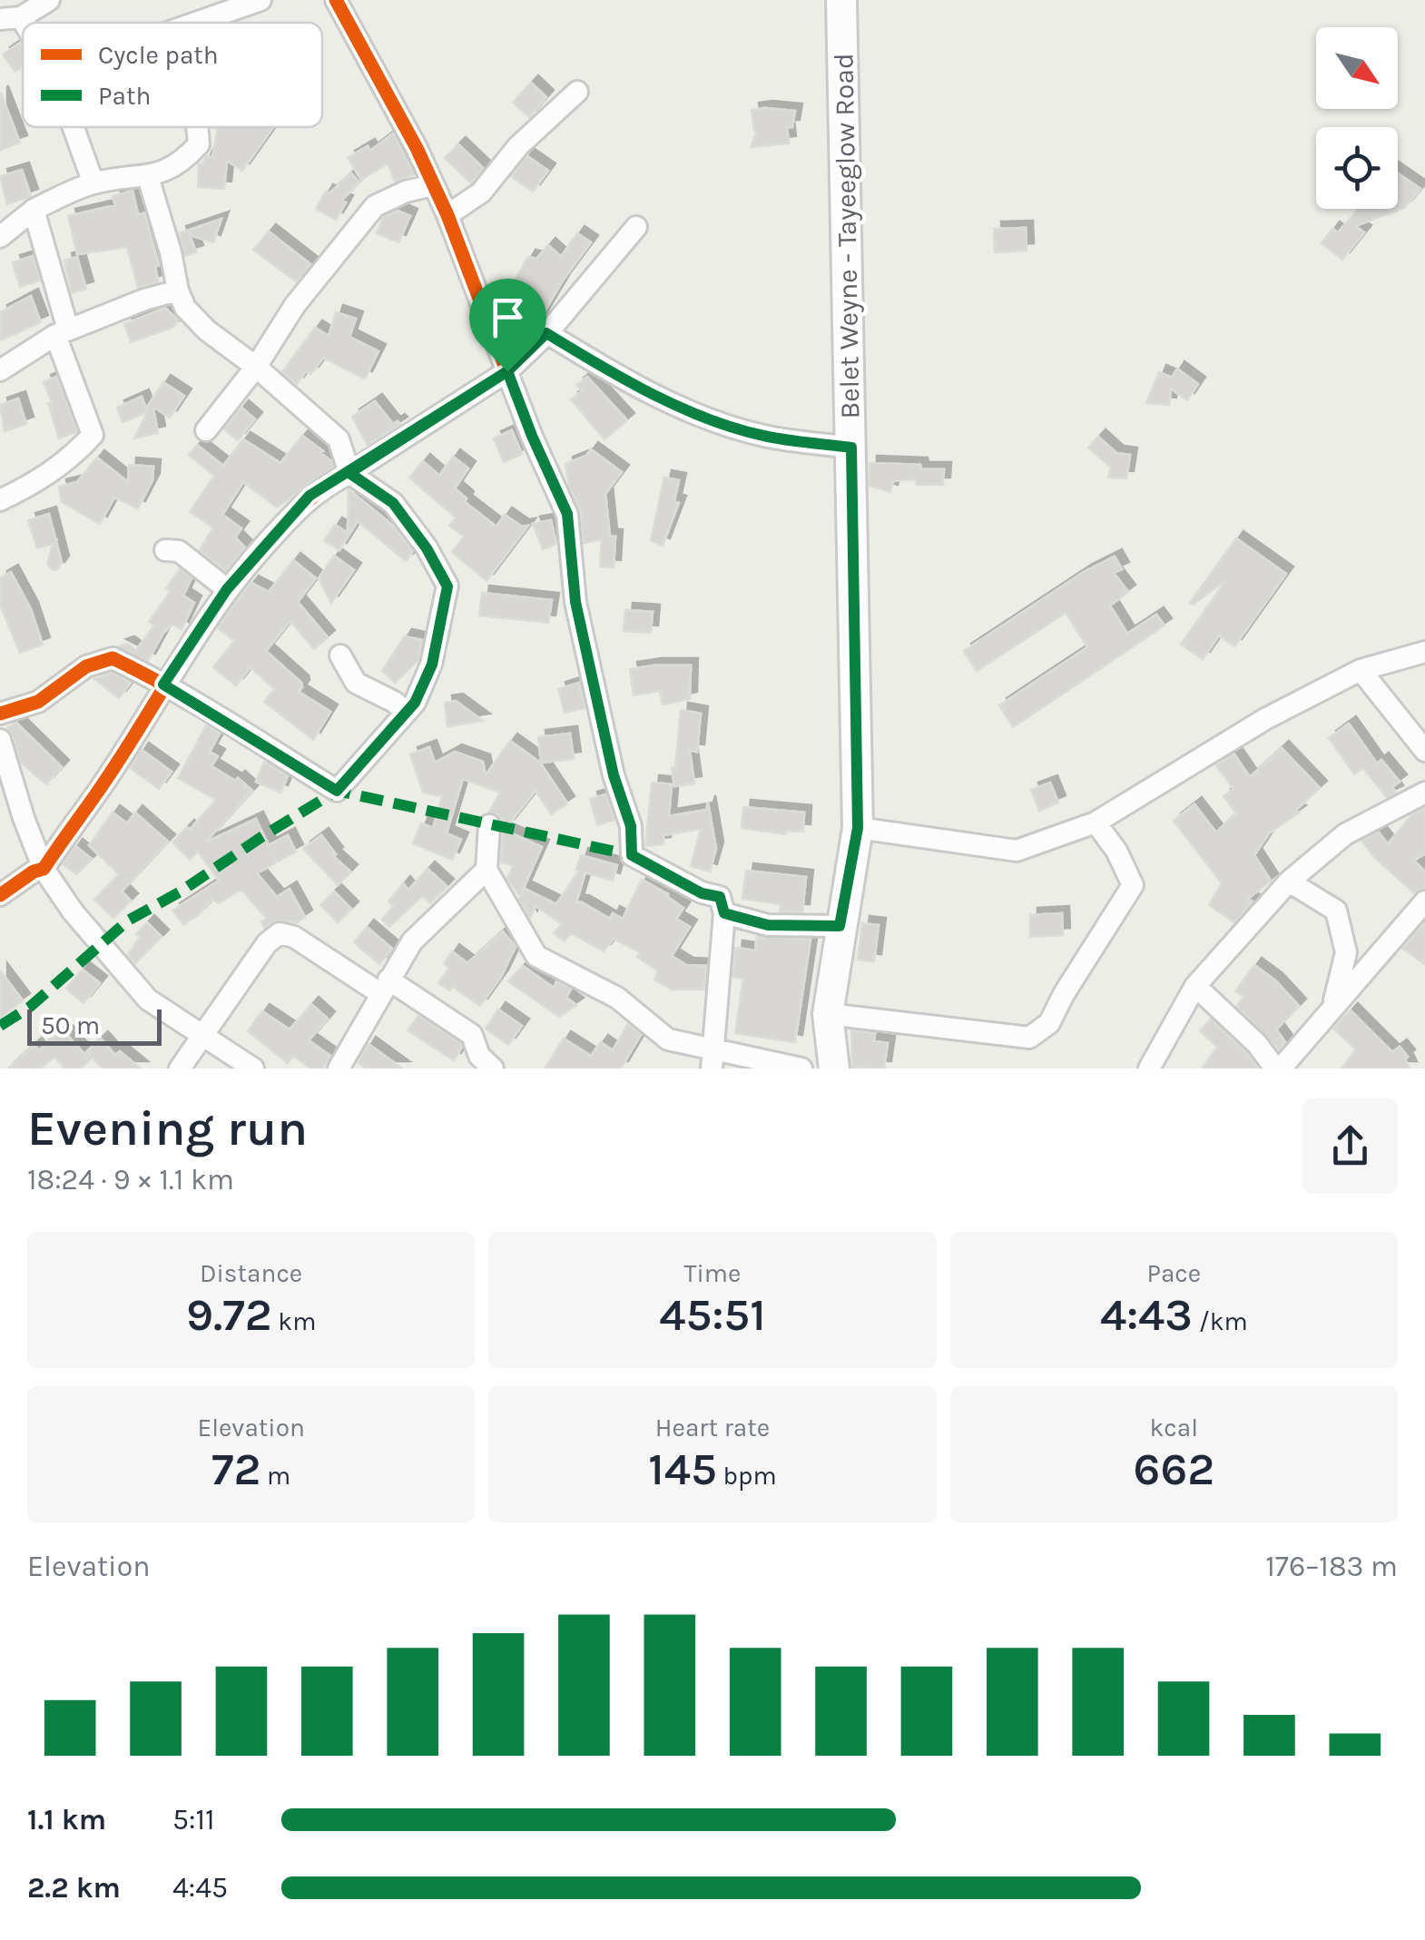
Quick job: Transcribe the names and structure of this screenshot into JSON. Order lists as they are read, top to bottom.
{
  "streets": {
    "main road": ["Belet Weyne - Tayeeglow Road"]
  },
  "legend": ["Cycle path", "Path"],
  "scale_bar": "50 m",
  "north": "bottom right",
  "page": {
    "scale": "50 m",
    "heading": ["Evening run", "18:24 · 9 × 1.1 km"],
    "stats": [
      ["Distance", "9.72 km"],
      ["Time", "45:51"],
      ["Pace", "4:43 /km"],
      ["Elevation", "72 m"],
      ["Heart rate", "145 bpm"],
      ["kcal", "662"]
    ],
    "chart": ["Elevation", "176–183 m"],
    "list": [
      {
        "name": "1.1 km",
        "note": "5:11"
      },
      {
        "name": "2.2 km",
        "note": "4:45"
      }
    ]
  }
}
